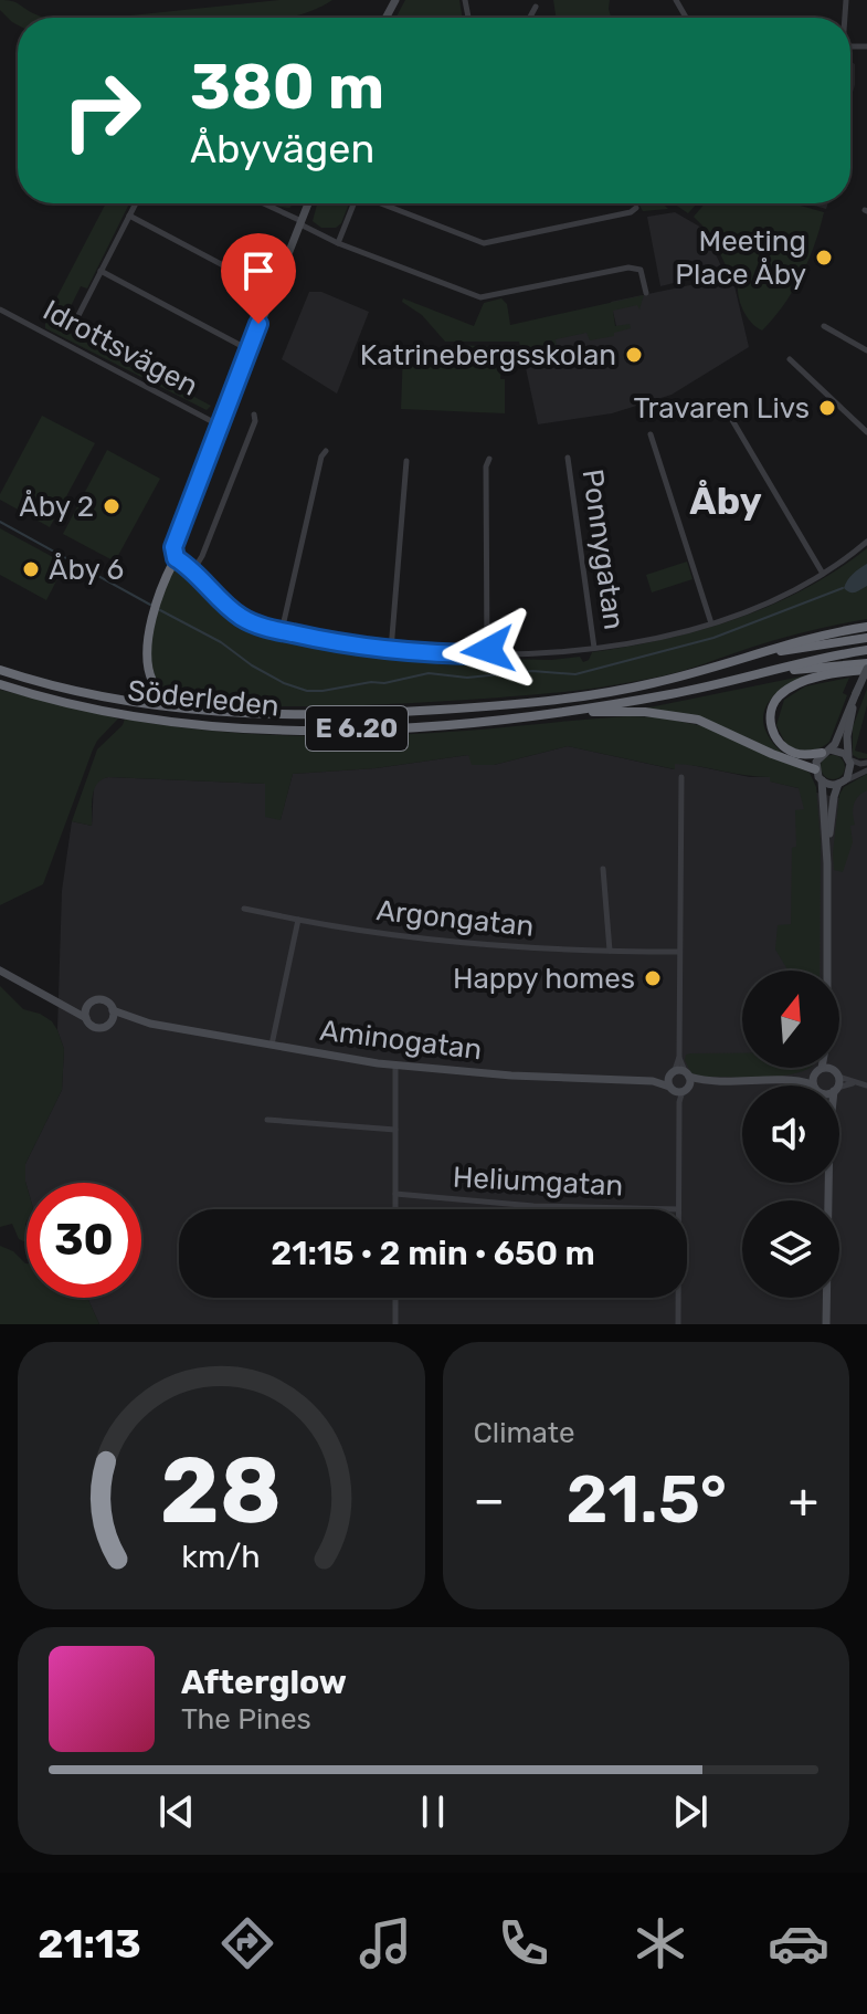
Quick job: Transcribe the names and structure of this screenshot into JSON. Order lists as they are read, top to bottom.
{
  "streets": {
    "highway": ["Söderleden", "E 6.20"],
    "street": [
      "Idrottsvägen",
      "Ponnygatan",
      "Argongatan",
      "Aminogatan",
      "Heliumgatan"
    ]
  },
  "districts": ["Åby"],
  "places": [
    "Meeting Place Åby",
    "Katrinebergsskolan",
    "Travaren Livs",
    "Åby 2",
    "Åby 6",
    "Happy homes"
  ],
  "north": "top",
  "page": {
    "turn": ["380 m", "Åbyvägen"],
    "limit": "30",
    "trip": "21:15 · 2 min · 650 m",
    "tile": "Climate",
    "heat": ["−", "21.5°", "+"],
    "song": ["Afterglow", "The Pines"],
    "tabs": "21:13",
    "gauge": ["28", "km/h"]
  }
}
